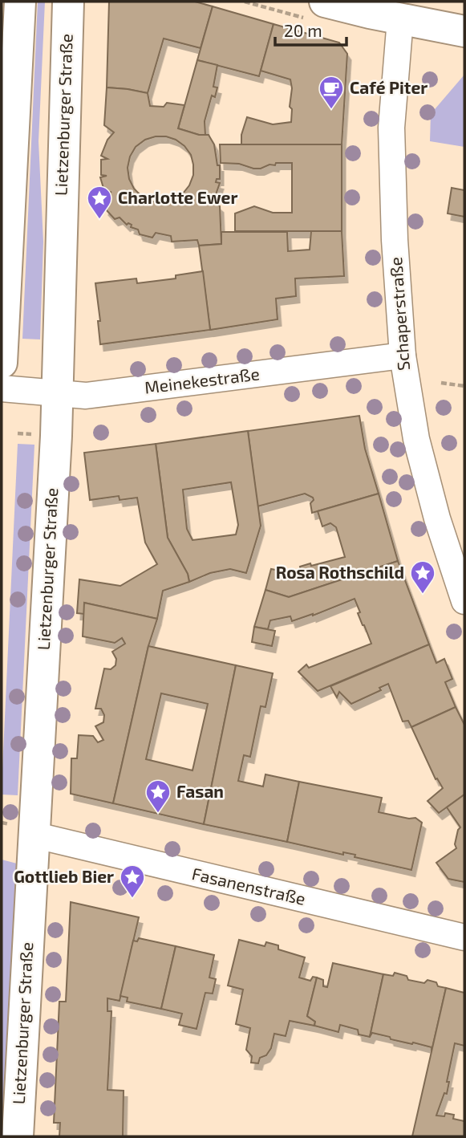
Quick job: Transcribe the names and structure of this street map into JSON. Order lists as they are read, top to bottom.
{
  "streets": {
    "main road": ["Lietzenburger Straße"],
    "street": ["Schaperstraße", "Meinekestraße", "Fasanenstraße"]
  },
  "crossings": [
    ["Lietzenburger Straße", "Meinekestraße"],
    ["Lietzenburger Straße", "Fasanenstraße"],
    ["Schaperstraße", "Meinekestraße"]
  ],
  "places": {
    "cafe": ["Café Piter"],
    "place": [
      "Charlotte Ewer",
      "Rosa Rothschild",
      "Fasan",
      "Gottlieb Bier"
    ]
  },
  "scale_bar": "20 m"
}
